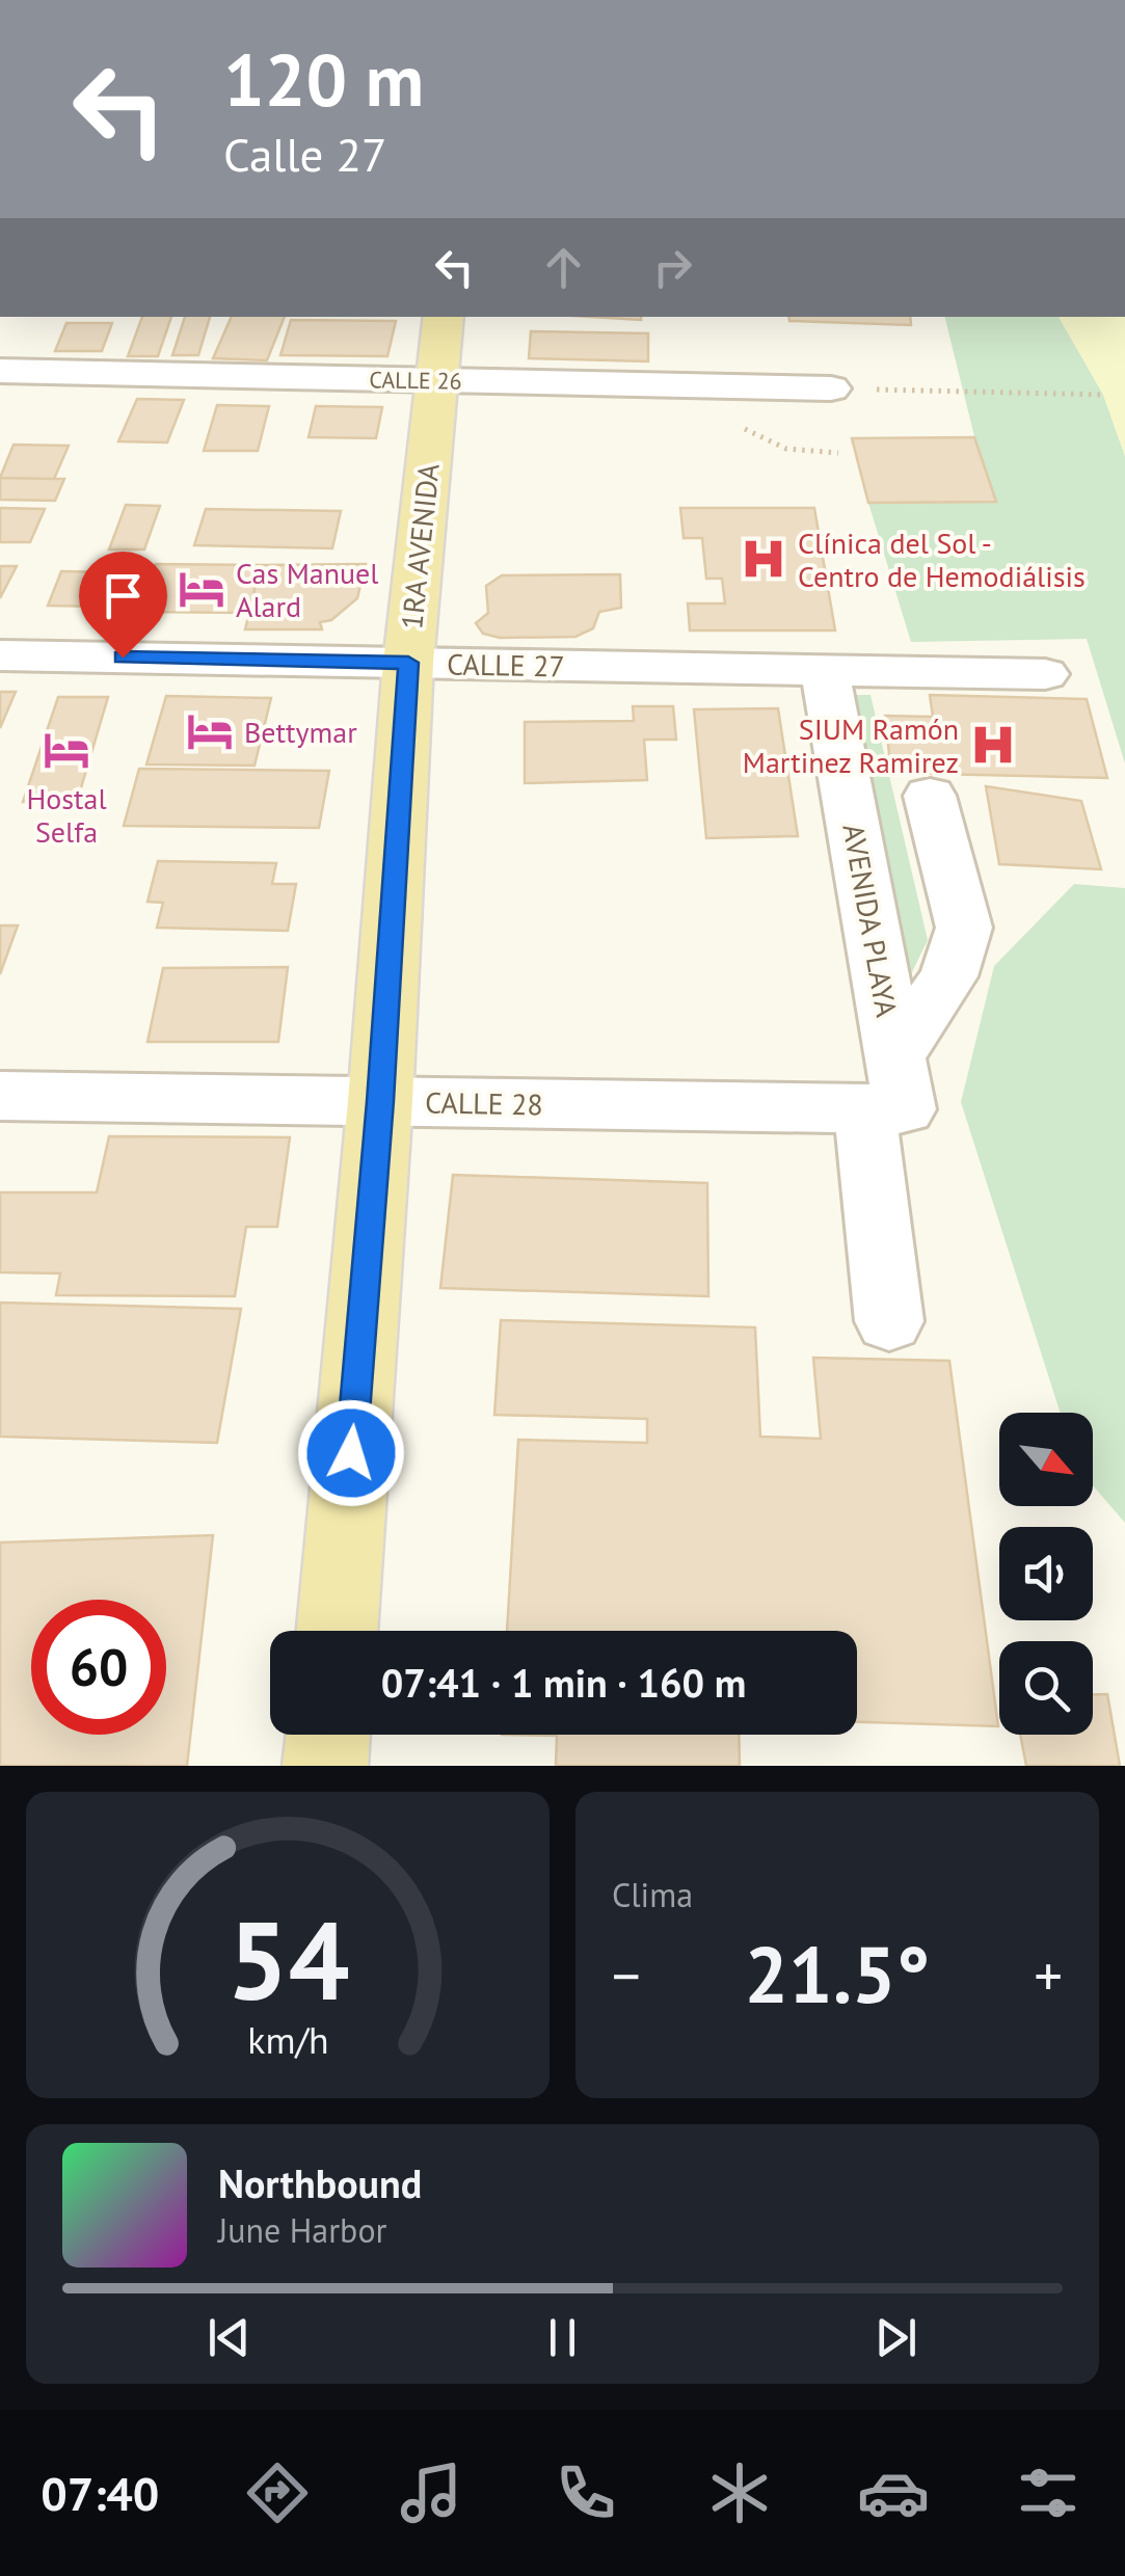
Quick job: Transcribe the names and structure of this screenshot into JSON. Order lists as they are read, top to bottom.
{
  "streets": {
    "main road": ["1RA AVENIDA"],
    "street": [
      "CALLE 26",
      "CALLE 27",
      "AVENIDA PLAYA",
      "CALLE 28"
    ]
  },
  "crossings": [
    ["CALLE 26", "1RA AVENIDA"],
    ["1RA AVENIDA", "CALLE 27"],
    ["1RA AVENIDA", "CALLE 28"],
    ["CALLE 27", "AVENIDA PLAYA"],
    ["AVENIDA PLAYA", "CALLE 28"]
  ],
  "places": {
    "hospital": ["Clínica del Sol - Centro de Hemodiálisis", "SIUM Ramón Martinez Ramirez"],
    "hotel": ["Cas Manuel Alard", "Bettymar", "Hostal Selfa"]
  },
  "north": "bottom right",
  "page": {
    "turn": ["120 m", "Calle 27"],
    "limit": "60",
    "trip": "07:41 · 1 min · 160 m",
    "tile": "Clima",
    "heat": ["−", "21.5°", "+"],
    "song": ["Northbound", "June Harbor"],
    "tabs": "07:40",
    "gauge": ["54", "km/h"]
  }
}
